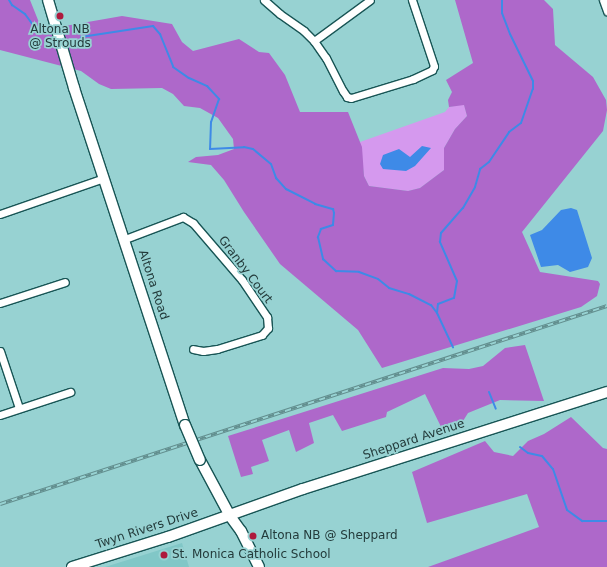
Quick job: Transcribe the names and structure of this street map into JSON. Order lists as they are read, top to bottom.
{
  "streets": {
    "main road": ["Altona Road", "Sheppard Avenue", "Twyn Rivers Drive"],
    "street": ["Granby Court"]
  },
  "crossings": [
    ["Granby Court", "Altona Road"],
    ["Altona Road", "Sheppard Avenue"],
    ["Altona Road", "Twyn Rivers Drive"],
    ["Sheppard Avenue", "Twyn Rivers Drive"]
  ],
  "places": ["Altona NB @ Strouds", "Altona NB @ Sheppard", "St. Monica Catholic School"]
}
